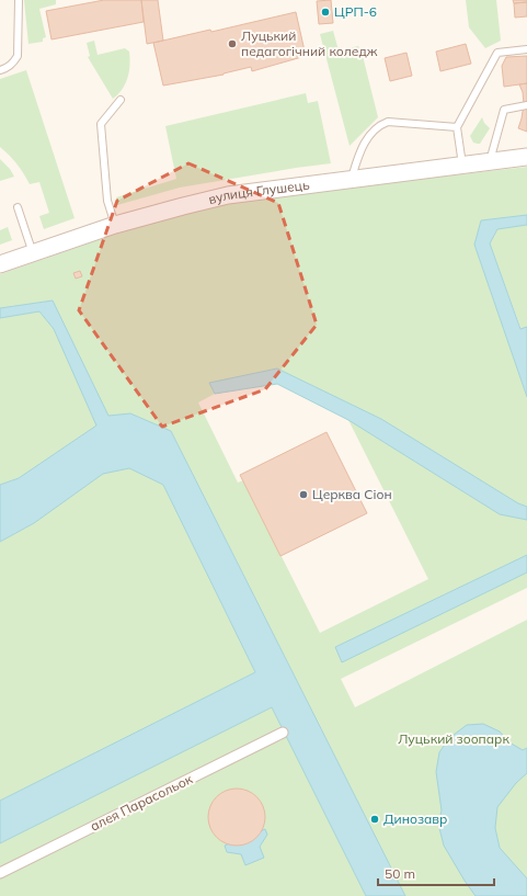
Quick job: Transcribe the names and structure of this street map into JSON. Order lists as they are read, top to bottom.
{
  "streets": {
    "street": ["вулиця Глушець", "алея Парасольок"]
  },
  "parks": ["Луцький зоопарк"],
  "places": [
    "ЦРП-6",
    "Луцький педагогічний коледж",
    "Церква Сіон",
    "Динозавр"
  ],
  "scale_bar": "50 m"
}
